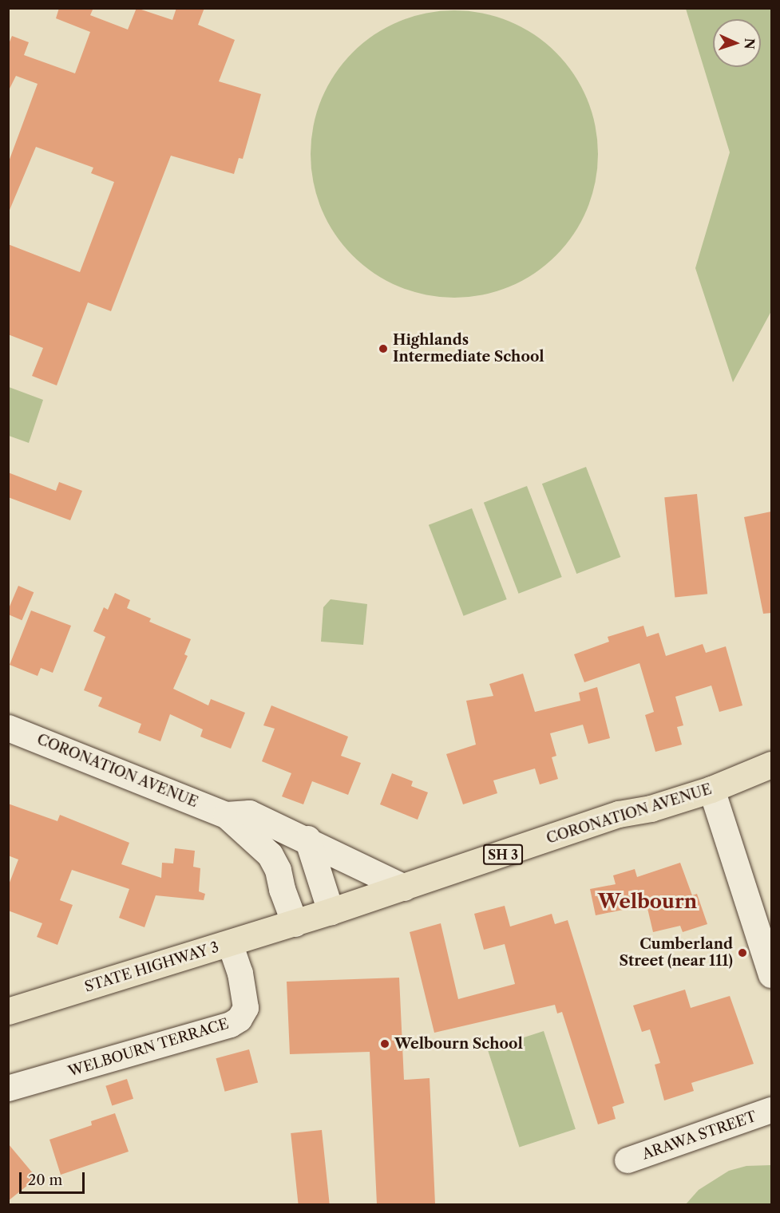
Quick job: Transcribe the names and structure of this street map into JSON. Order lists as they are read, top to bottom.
{
  "streets": {
    "highway": ["CORONATION AVENUE", "SH 3", "STATE HIGHWAY 3"],
    "street": ["WELBOURN TERRACE", "ARAWA STREET"]
  },
  "crossings": [
    ["CORONATION AVENUE", "STATE HIGHWAY 3"],
    ["STATE HIGHWAY 3", "WELBOURN TERRACE"]
  ],
  "districts": ["Welbourn"],
  "places": ["Highlands Intermediate School", "Cumberland Street (near 111)", "Welbourn School"],
  "scale_bar": "20 m",
  "north": "right"
}
